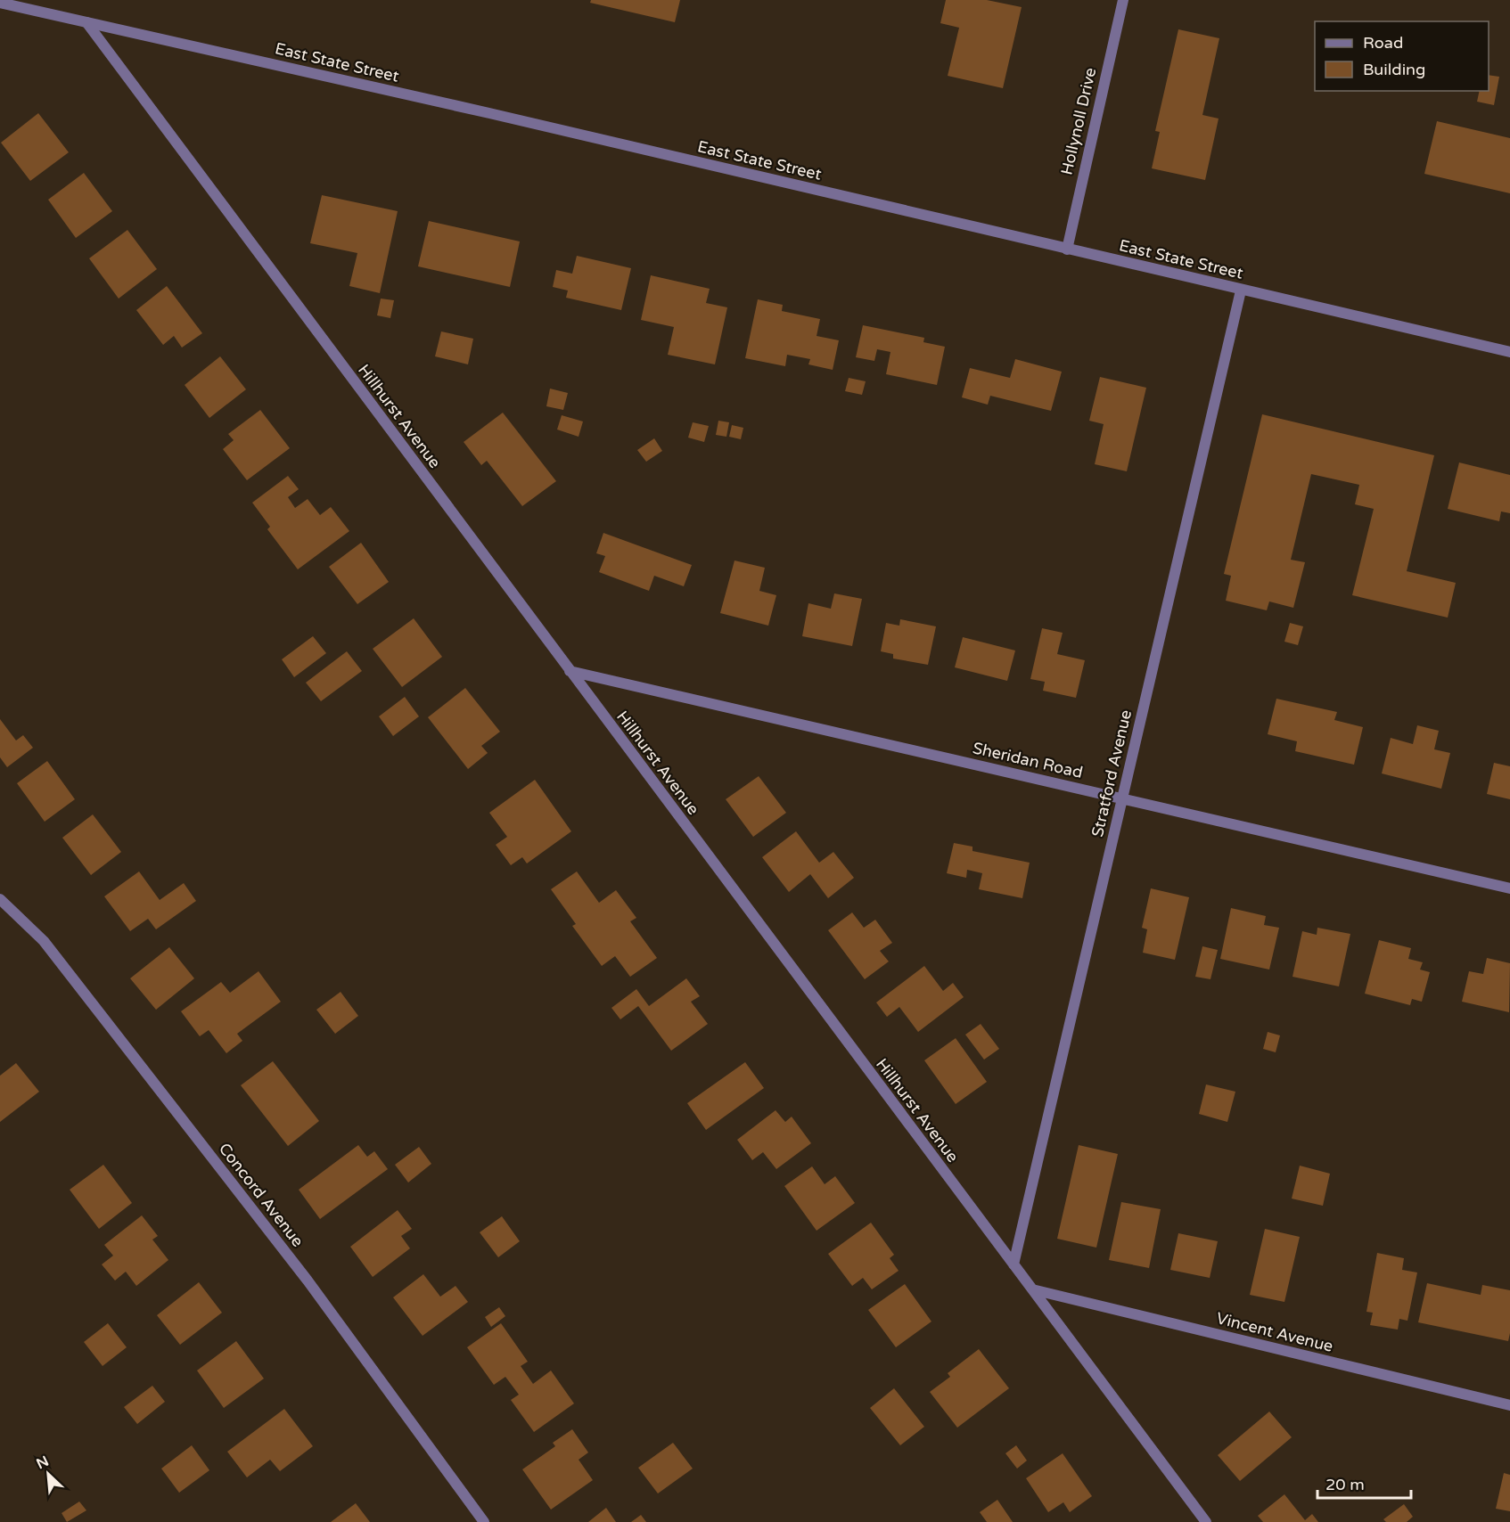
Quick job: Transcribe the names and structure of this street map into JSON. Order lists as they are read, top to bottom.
{
  "streets": {
    "street": [
      "East State Street",
      "Hollynoll Drive",
      "Hillhurst Avenue",
      "Sheridan Road",
      "Stratford Avenue",
      "Concord Avenue",
      "Vincent Avenue"
    ]
  },
  "crossings": [
    ["East State Street", "Hollynoll Drive"],
    ["East State Street", "Hillhurst Avenue"],
    ["East State Street", "Stratford Avenue"],
    ["Hillhurst Avenue", "Sheridan Road"],
    ["Hillhurst Avenue", "Stratford Avenue"],
    ["Hillhurst Avenue", "Vincent Avenue"],
    ["Sheridan Road", "Stratford Avenue"]
  ],
  "legend": ["Road", "Building"],
  "scale_bar": "20 m",
  "north": "top left"
}
